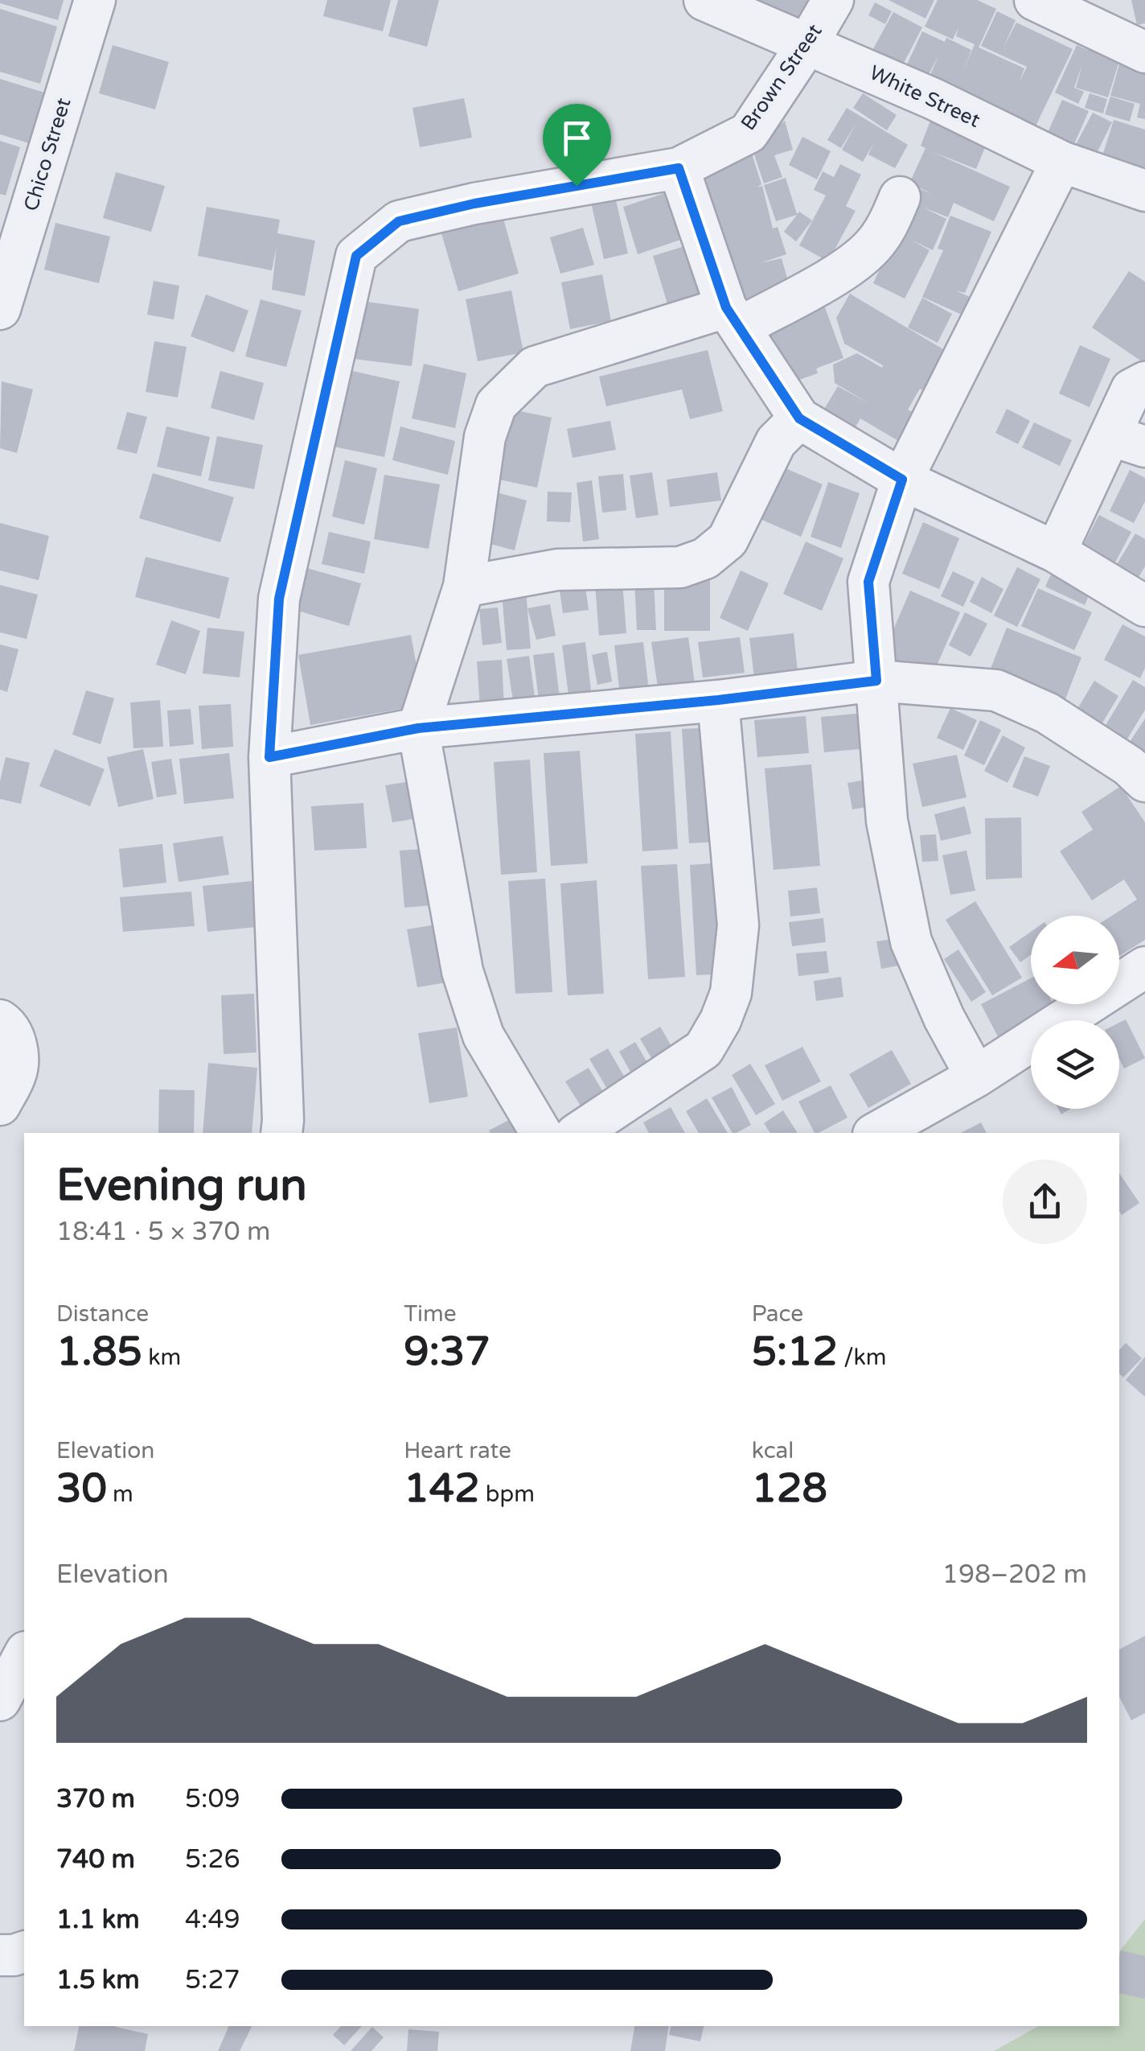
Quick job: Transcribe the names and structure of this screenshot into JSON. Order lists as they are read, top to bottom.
{
  "streets": {
    "street": ["Brown Street", "White Street", "Chico Street"]
  },
  "crossings": [
    ["Brown Street", "White Street"]
  ],
  "north": "left",
  "page": {
    "heading": ["Evening run", "18:41 · 5 × 370 m"],
    "stats": [
      ["Distance", "1.85 km"],
      ["Time", "9:37"],
      ["Pace", "5:12 /km"],
      ["Elevation", "30 m"],
      ["Heart rate", "142 bpm"],
      ["kcal", "128"]
    ],
    "chart": ["Elevation", "198–202 m"],
    "list": [
      {
        "name": "370 m",
        "note": "5:09"
      },
      {
        "name": "740 m",
        "note": "5:26"
      },
      {
        "name": "1.1 km",
        "note": "4:49"
      },
      {
        "name": "1.5 km",
        "note": "5:27"
      }
    ]
  }
}
